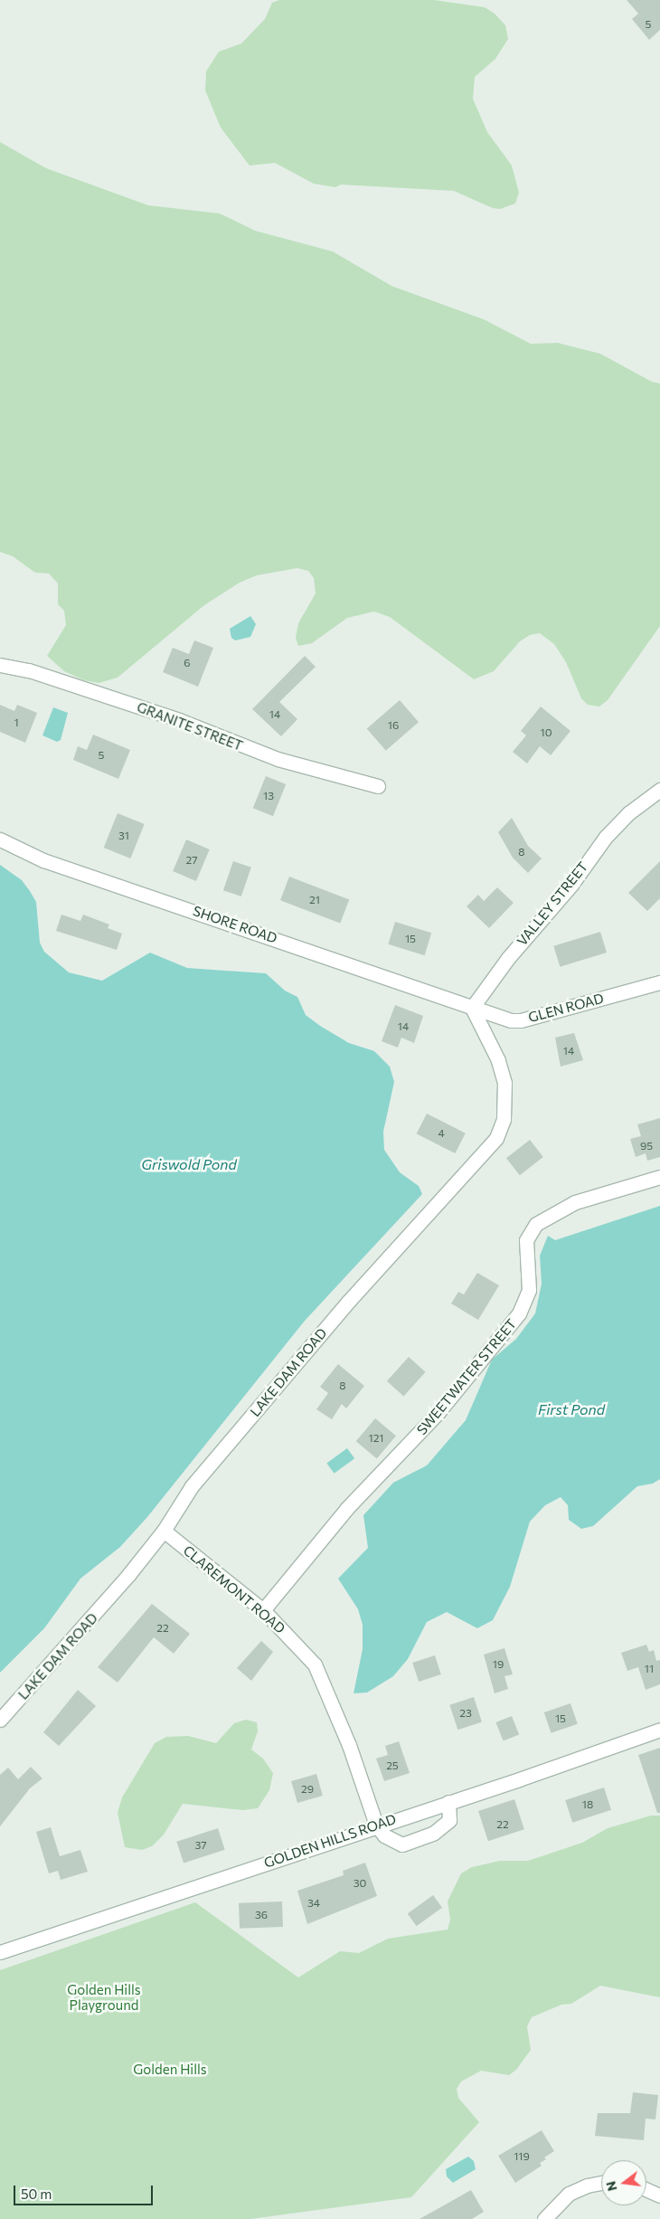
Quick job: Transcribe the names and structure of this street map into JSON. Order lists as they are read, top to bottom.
{
  "streets": {
    "street": [
      "GRANITE STREET",
      "VALLEY STREET",
      "SHORE ROAD",
      "GLEN ROAD",
      "LAKE DAM ROAD",
      "SWEETWATER STREET",
      "CLAREMONT ROAD",
      "GOLDEN HILLS ROAD"
    ]
  },
  "crossings": [
    ["VALLEY STREET", "SHORE ROAD"],
    ["VALLEY STREET", "GLEN ROAD"],
    ["VALLEY STREET", "LAKE DAM ROAD"],
    ["SHORE ROAD", "GLEN ROAD"],
    ["SHORE ROAD", "LAKE DAM ROAD"],
    ["GLEN ROAD", "LAKE DAM ROAD"],
    ["LAKE DAM ROAD", "CLAREMONT ROAD"],
    ["SWEETWATER STREET", "CLAREMONT ROAD"],
    ["CLAREMONT ROAD", "GOLDEN HILLS ROAD"]
  ],
  "water": ["Griswold Pond", "First Pond"],
  "parks": ["Golden Hills Playground", "Golden Hills"],
  "house_numbers": [
    "5",
    "6",
    "14",
    "1",
    "16",
    "10",
    "5",
    "13",
    "31",
    "8",
    "27",
    "21",
    "15",
    "14",
    "14",
    "4",
    "95",
    "8",
    "121",
    "22",
    "19",
    "11",
    "23",
    "15",
    "25",
    "29",
    "18",
    "22",
    "37",
    "30",
    "34",
    "36",
    "119"
  ],
  "scale_bar": "50 m",
  "north": "left"
}
